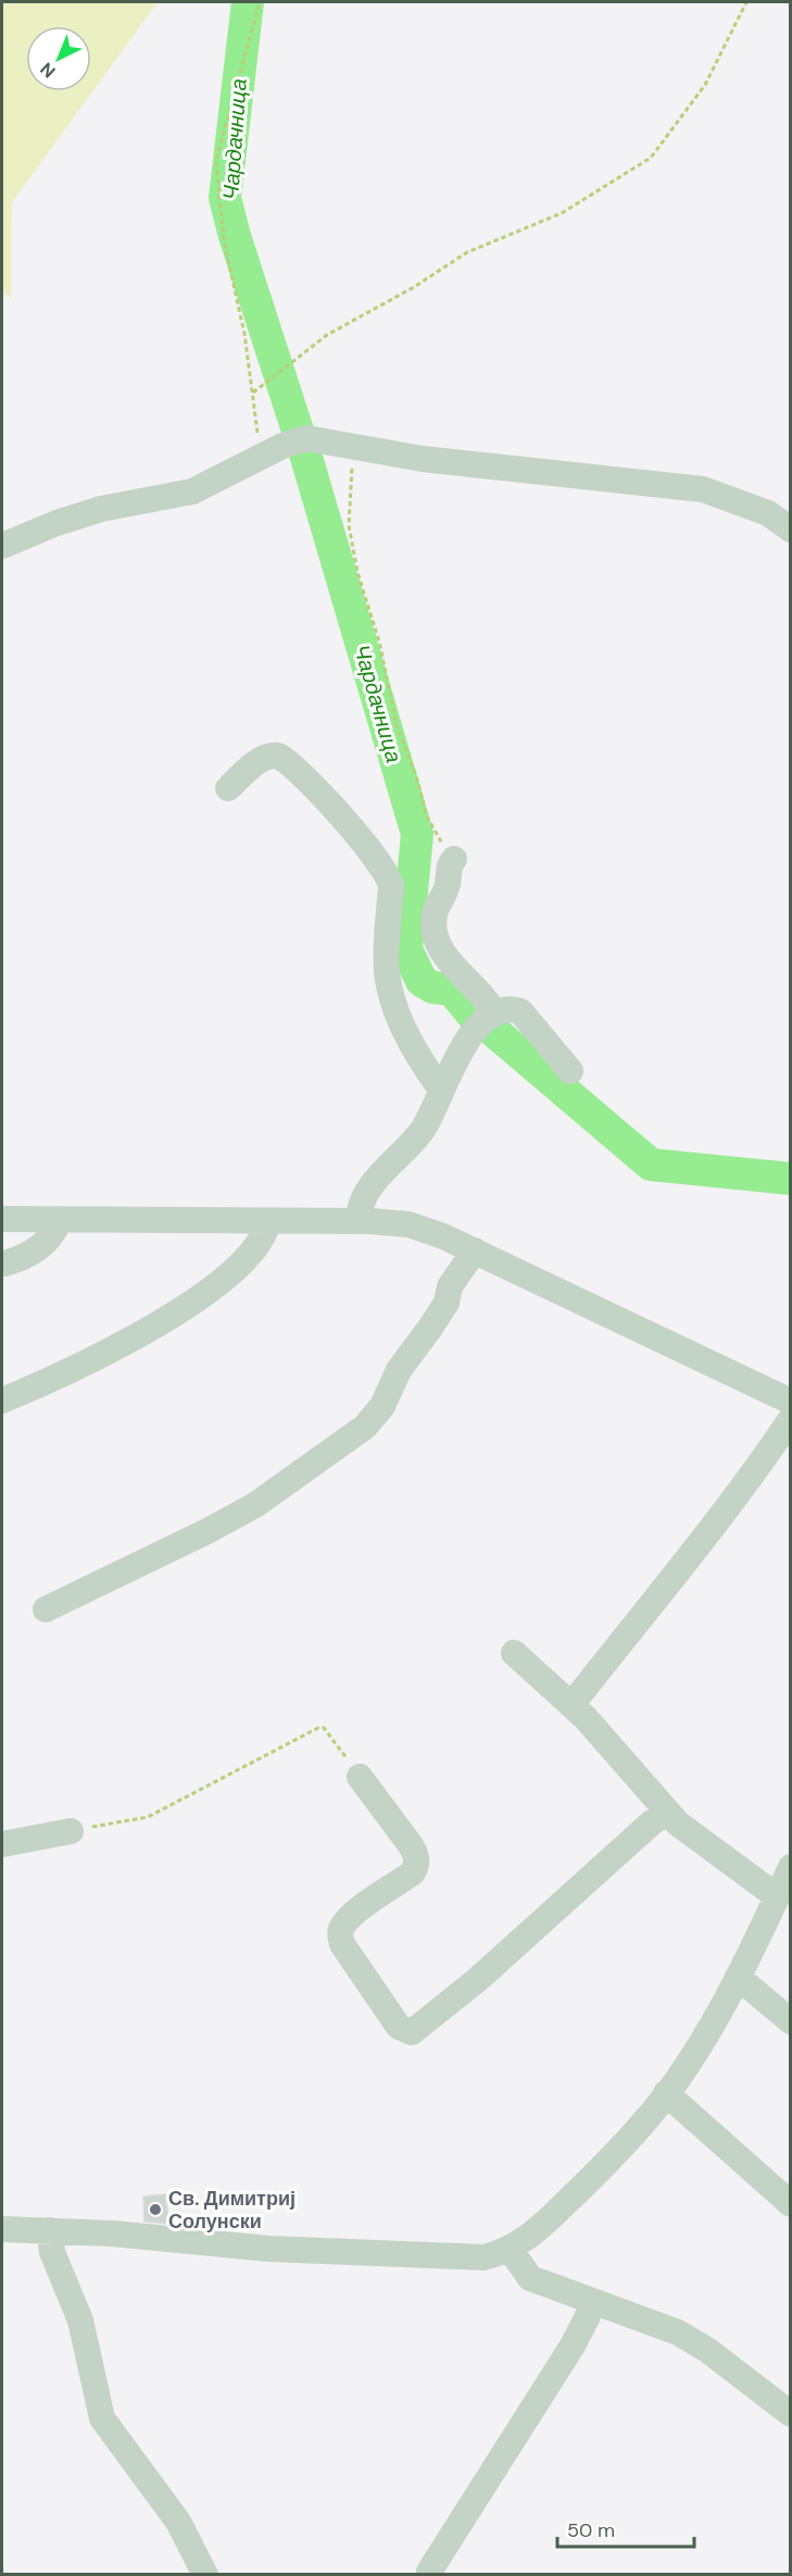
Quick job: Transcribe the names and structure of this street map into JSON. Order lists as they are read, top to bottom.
{
  "water": ["Чардачница"],
  "places": ["Св. Димитриј Солунски"],
  "scale_bar": "50 m",
  "north": "bottom left"
}
